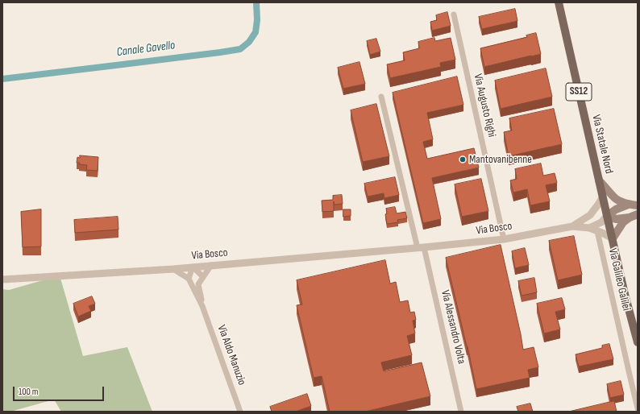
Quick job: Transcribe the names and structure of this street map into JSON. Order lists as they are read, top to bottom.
{
  "streets": {
    "main road": ["SS12", "Via Statale Nord"],
    "street": [
      "Via Augusto Righi",
      "Via Bosco",
      "Via Galileo Galilei",
      "Via Alessandro Volta",
      "Via Aldo Manuzio"
    ]
  },
  "crossings": [
    ["Via Augusto Righi", "Via Bosco"],
    ["Via Statale Nord", "Via Bosco"],
    ["Via Bosco", "Via Galileo Galilei"],
    ["Via Bosco", "Via Alessandro Volta"],
    ["Via Bosco", "Via Aldo Manuzio"]
  ],
  "water": ["Canale Gavello"],
  "places": ["Mantovanibenne"],
  "scale_bar": "100 m"
}
